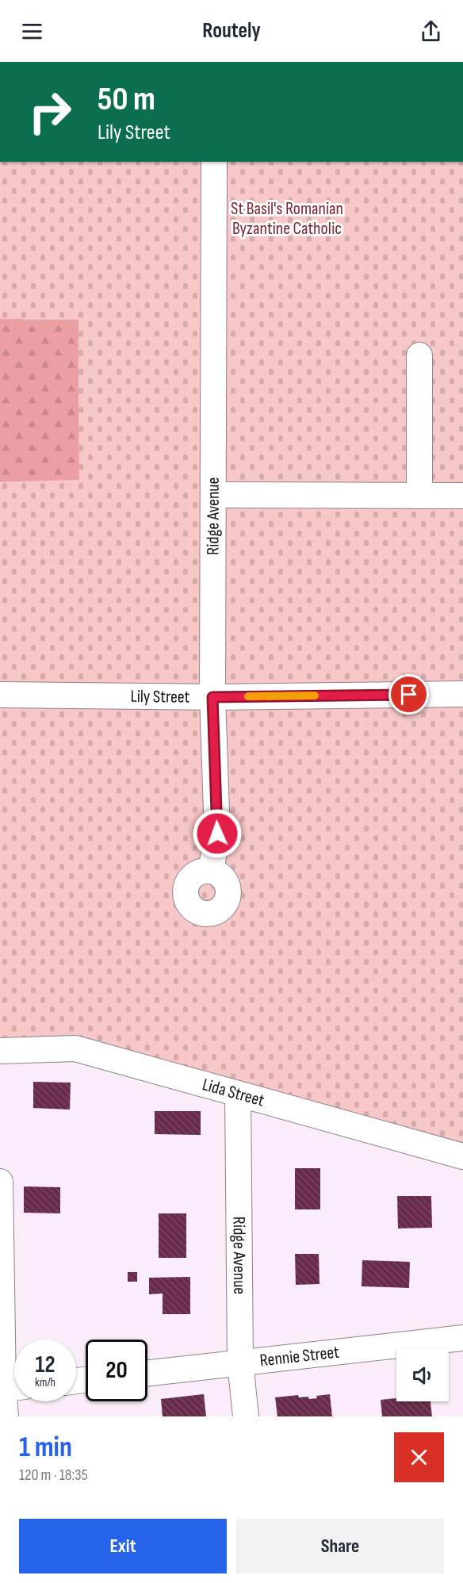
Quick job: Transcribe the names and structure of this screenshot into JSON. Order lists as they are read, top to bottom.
{
  "streets": {
    "street": [
      "Ridge Avenue",
      "Lily Street",
      "Lida Street",
      "Rennie Street"
    ]
  },
  "crossings": [
    ["Ridge Avenue", "Lily Street"],
    ["Ridge Avenue", "Lida Street"],
    ["Ridge Avenue", "Rennie Street"]
  ],
  "parks": ["St Basil's Romanian Byzantine Catholic"],
  "page": {
    "header": "Routely",
    "turn": ["50 m", "Lily Street"],
    "speed": "12 km/h",
    "limit": "20",
    "heading": ["1 min", "120 m · 18:35"],
    "buttons": ["Exit", "Share"]
  }
}
